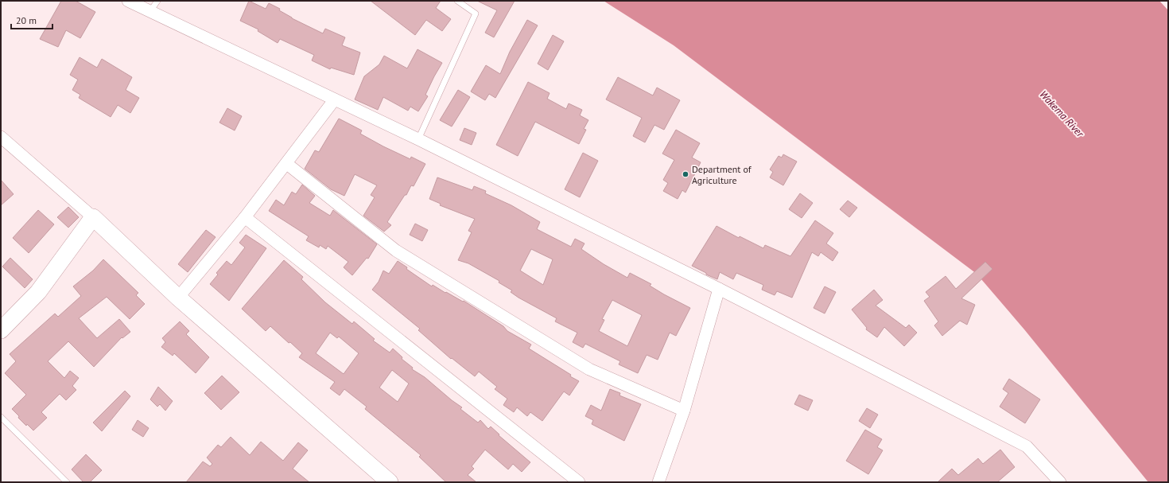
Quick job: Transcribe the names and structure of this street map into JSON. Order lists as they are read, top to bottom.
{
  "water": ["Wakema River"],
  "places": ["Department of Agriculture"],
  "scale_bar": "20 m"
}
